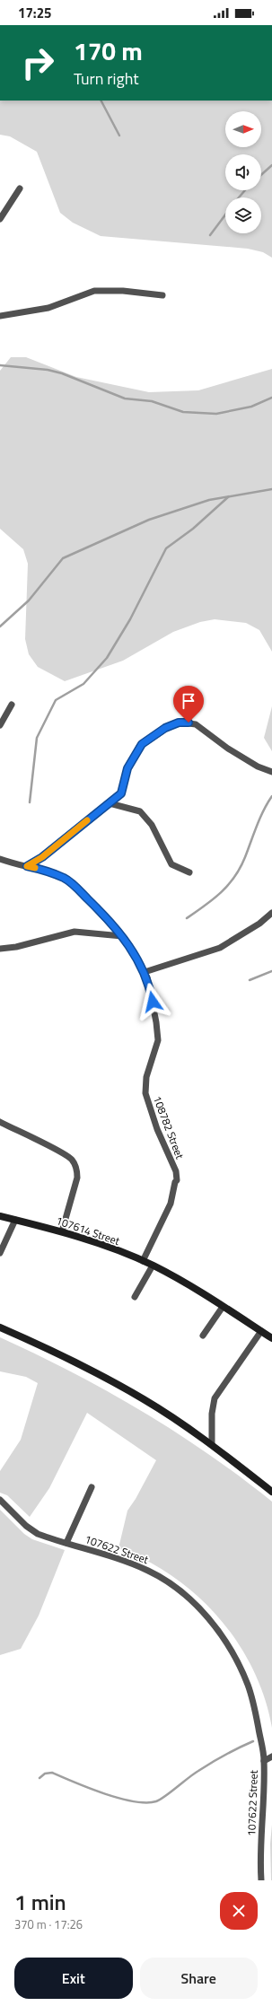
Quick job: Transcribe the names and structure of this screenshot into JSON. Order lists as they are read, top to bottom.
{
  "streets": {
    "main road": ["107614 Street"],
    "street": ["108782 Street", "107622 Street"]
  },
  "crossings": [
    ["108782 Street", "107614 Street"]
  ],
  "north": "right",
  "page": {
    "status": "17:25",
    "turn": ["170 m", "Turn right"],
    "heading": ["1 min", "370 m · 17:26"],
    "buttons": ["Exit", "Share"]
  }
}
